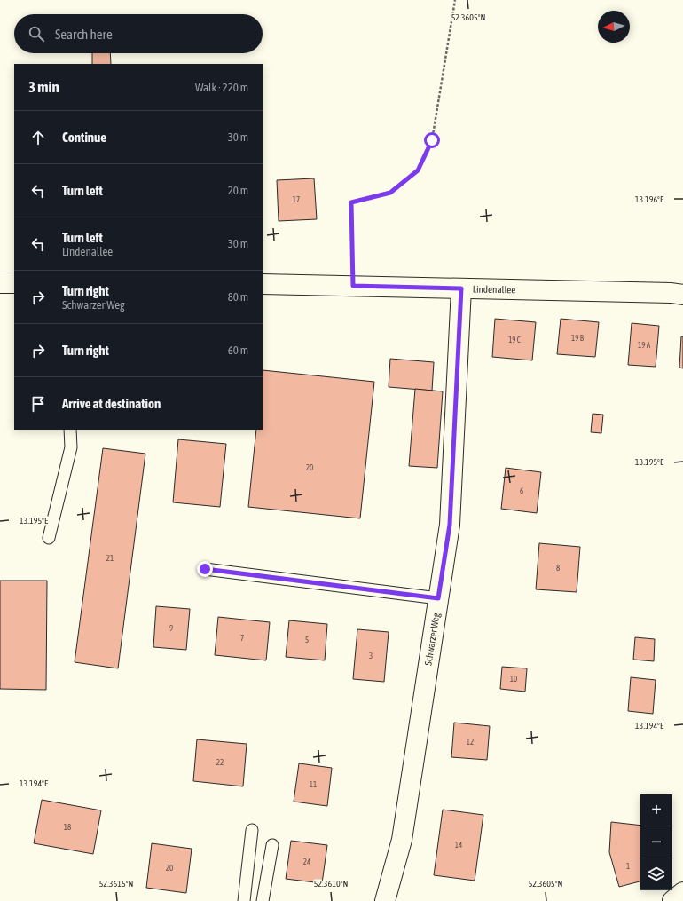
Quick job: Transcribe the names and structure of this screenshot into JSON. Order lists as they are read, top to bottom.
{
  "streets": {
    "street": ["Lindenallee", "Schwarzer Weg"]
  },
  "crossings": [
    ["Lindenallee", "Schwarzer Weg"]
  ],
  "house_numbers": [
    "17",
    "19 B",
    "19 C",
    "19 A",
    "20",
    "6",
    "21",
    "8",
    "9",
    "7",
    "5",
    "3",
    "10",
    "12",
    "22",
    "11",
    "18",
    "14",
    "24",
    "1",
    "20"
  ],
  "north": "left",
  "page": {
    "search": "Search here",
    "heading": ["3 min", "Walk · 220 m"],
    "list": [
      ["Continue", "30 m"],
      ["Turn left", "20 m"],
      ["Turn left", "Lindenallee", "30 m"],
      ["Turn right", "Schwarzer Weg", "80 m"],
      ["Turn right", "60 m"],
      "Arrive at destination"
    ],
    "map_buttons": ["+", "−"]
  },
  "coordinates": [
    "52.3605°N",
    "13.196°E",
    "13.195°E",
    "13.194°E",
    "52.3615°N",
    "52.3610°N"
  ]
}
